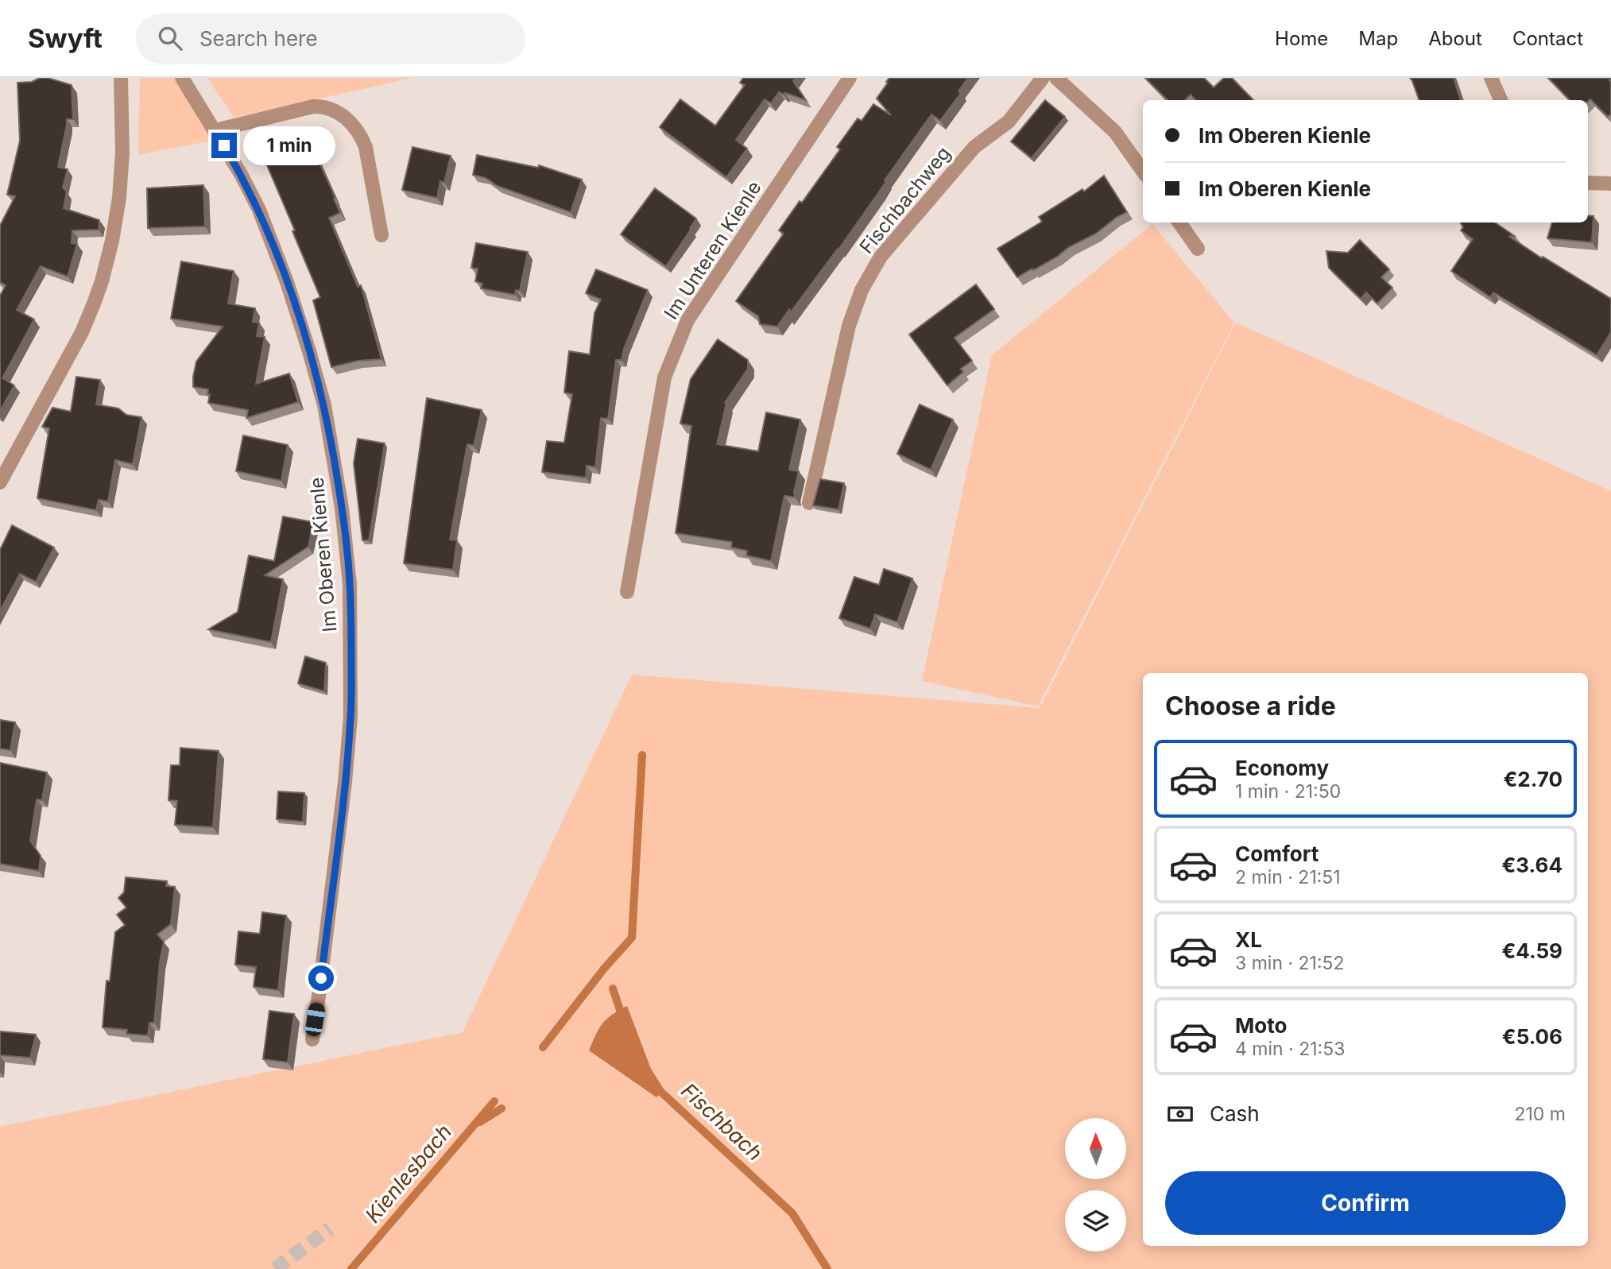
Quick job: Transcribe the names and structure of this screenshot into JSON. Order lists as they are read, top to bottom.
{
  "streets": {
    "street": ["Fischbachweg", "Im Unteren Kienle", "Im Oberen Kienle"]
  },
  "water": ["Fischbach", "Kienlesbach"],
  "north": "top",
  "page": {
    "header": "Swyft",
    "search": "Search here",
    "nav": [
      "Home",
      "Map",
      "About",
      "Contact"
    ],
    "banner": ["Im Oberen Kienle", "Im Oberen Kienle"],
    "bubble": "1 min",
    "heading": "Choose a ride",
    "list": [
      {
        "name": "Economy",
        "note": "1 min · 21:50",
        "value": "€2.70"
      },
      {
        "name": "Comfort",
        "note": "2 min · 21:51",
        "value": "€3.64"
      },
      {
        "name": "XL",
        "note": "3 min · 21:52",
        "value": "€4.59"
      },
      {
        "name": "Moto",
        "note": "4 min · 21:53",
        "value": "€5.06"
      }
    ],
    "pay": ["Cash", "210 m"],
    "buttons": "Confirm"
  }
}
